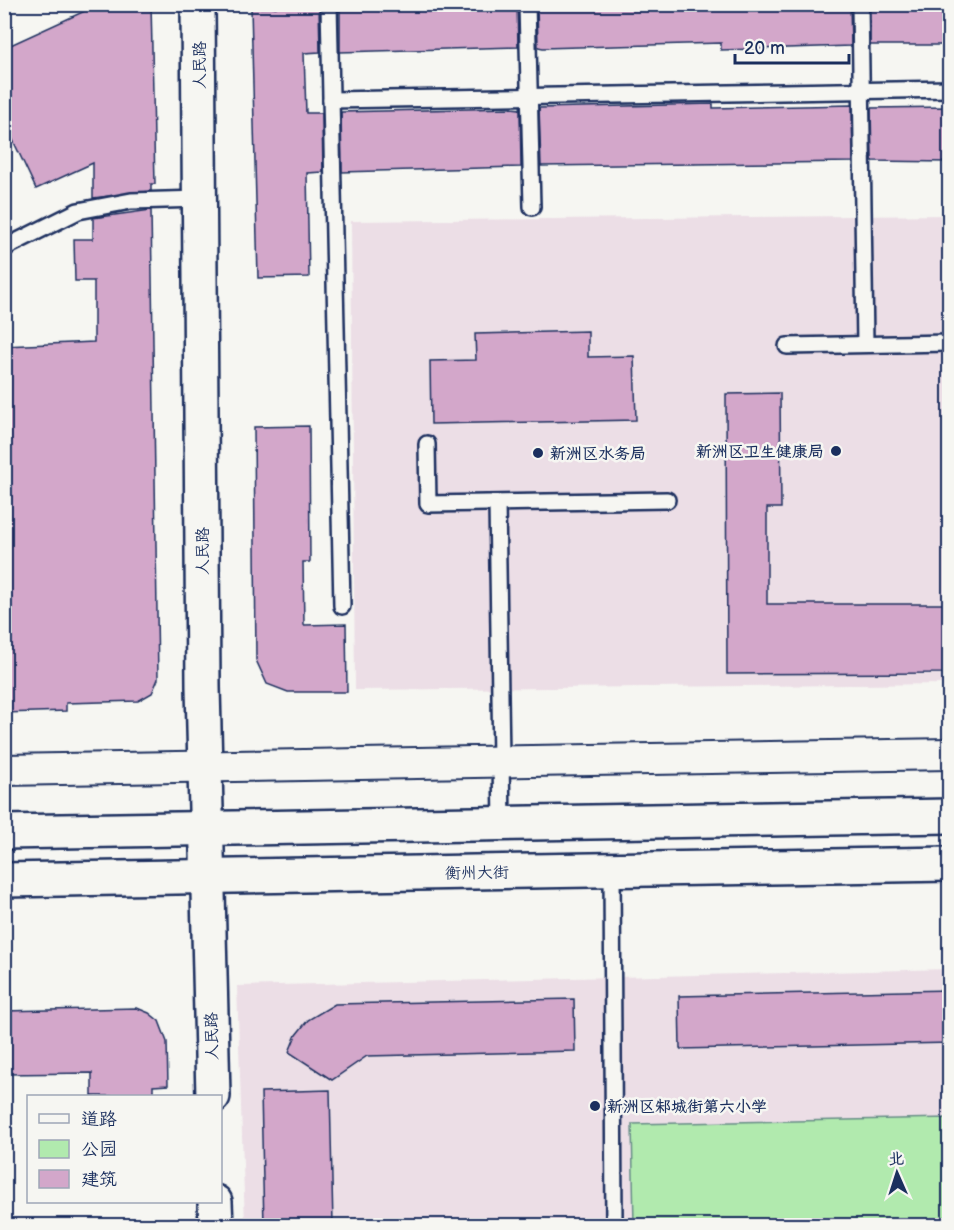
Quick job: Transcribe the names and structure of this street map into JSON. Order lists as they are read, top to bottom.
{
  "streets": {
    "main road": ["人民路", "衡州大街"]
  },
  "crossings": [
    ["人民路", "衡州大街"]
  ],
  "places": ["新洲区卫生健康局", "新洲区水务局", "新洲区邾城街第六小学"],
  "legend": ["道路", "公园", "建筑"],
  "scale_bar": "20 m",
  "north": "top"
}
